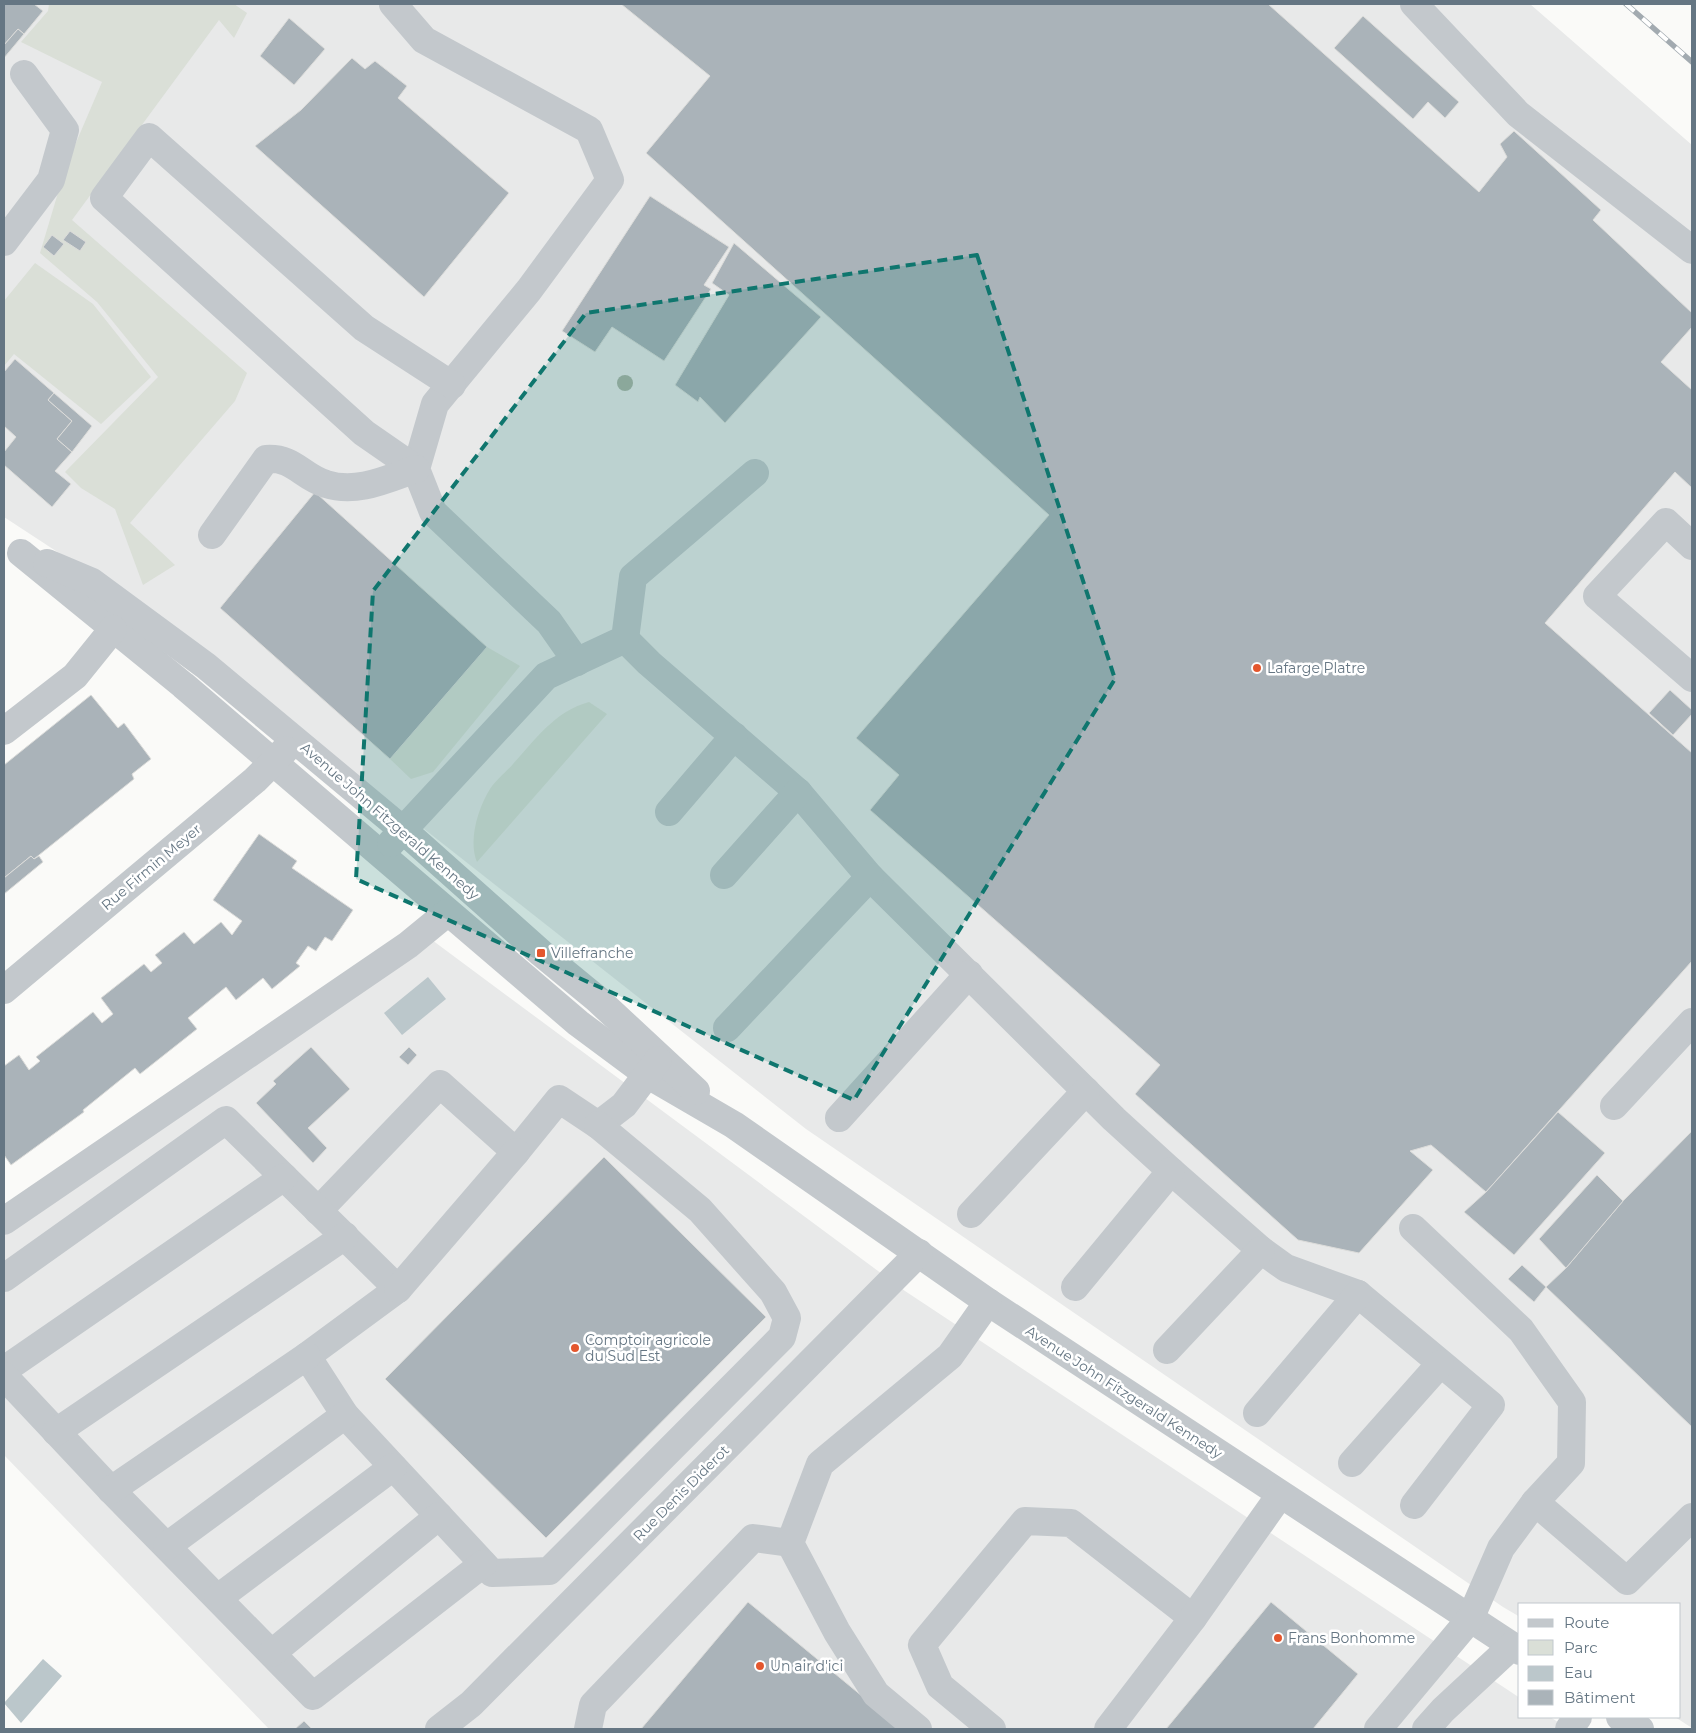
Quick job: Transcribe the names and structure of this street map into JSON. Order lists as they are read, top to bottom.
{
  "streets": {
    "street": ["Avenue John Fitzgerald Kennedy", "Rue Firmin Meyer", "Rue Denis Diderot"]
  },
  "crossings": [
    ["Avenue John Fitzgerald Kennedy", "Rue Firmin Meyer"],
    ["Avenue John Fitzgerald Kennedy", "Rue Denis Diderot"]
  ],
  "places": {
    "other": [
      "Lafarge Platre",
      "Comptoir agricole du Sud Est",
      "Frans Bonhomme",
      "Un air d'ici"
    ],
    "transit": ["Villefranche"]
  },
  "legend": [
    "Route",
    "Parc",
    "Eau",
    "Bâtiment"
  ]
}
